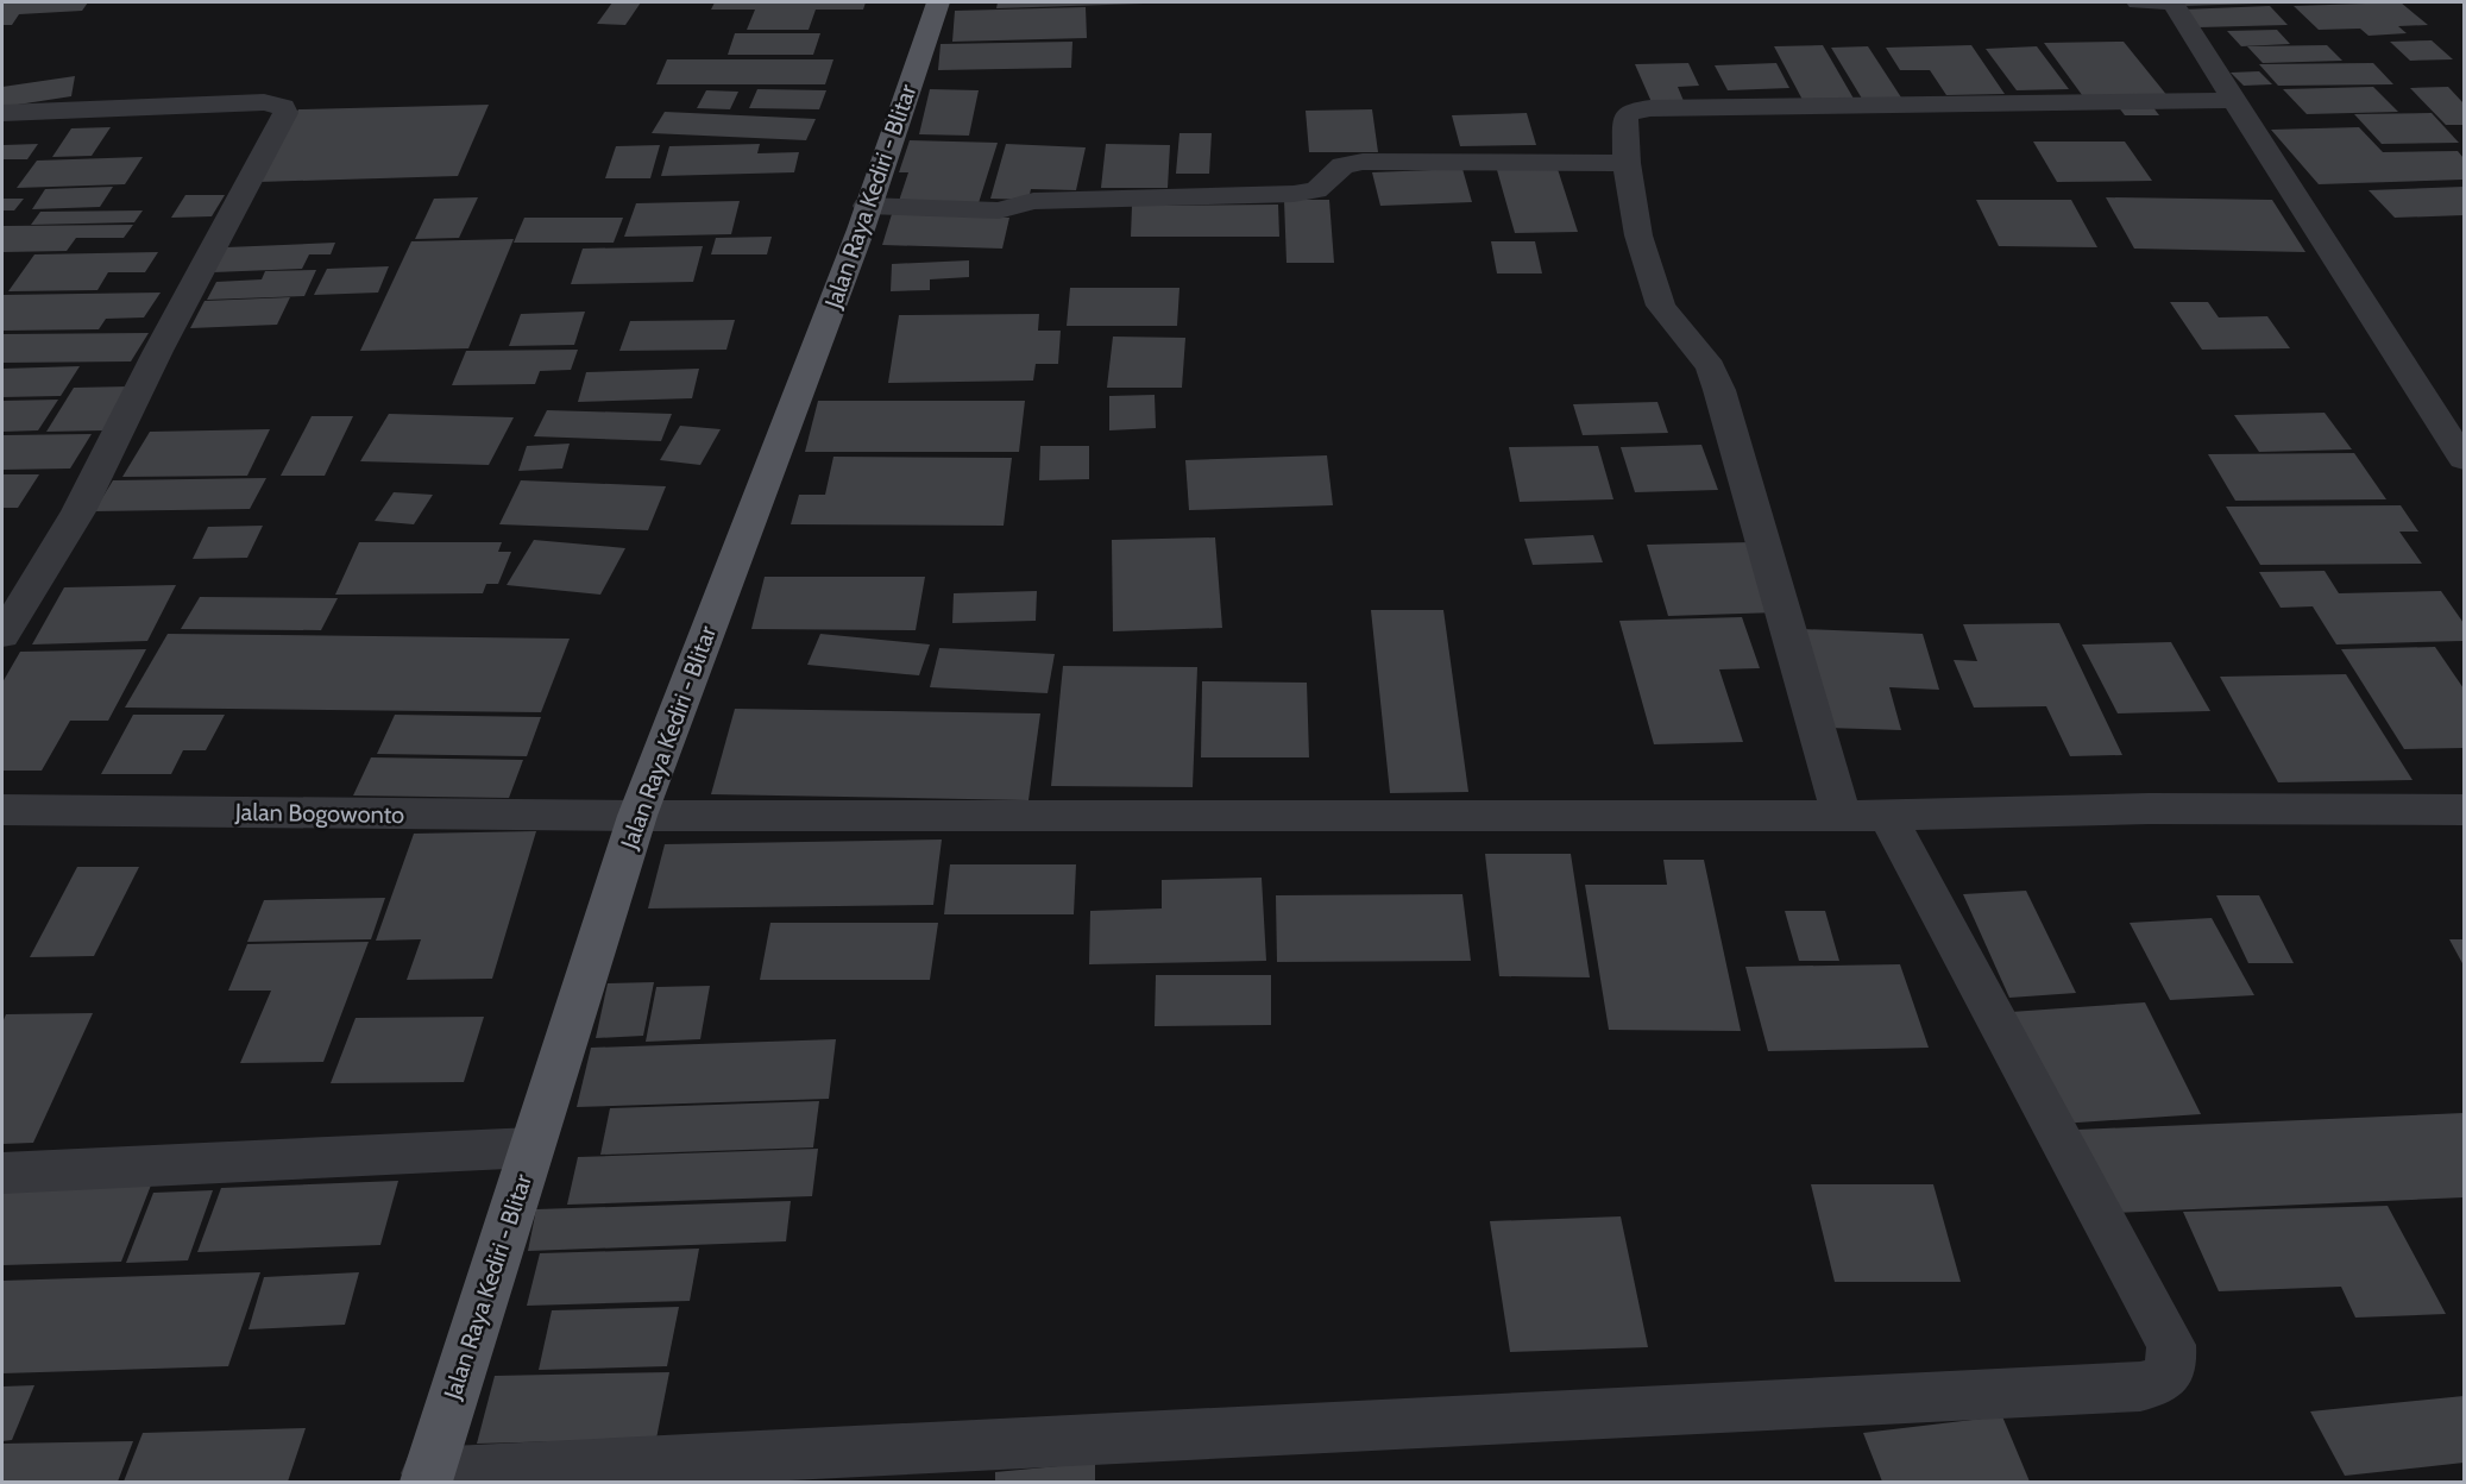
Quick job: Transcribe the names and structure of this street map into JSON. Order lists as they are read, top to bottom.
{
  "streets": {
    "main road": ["Jalan Raya Kediri - Blitar"],
    "street": ["Jalan Bogowonto"]
  },
  "crossings": [
    ["Jalan Raya Kediri - Blitar", "Jalan Bogowonto"]
  ]
}
